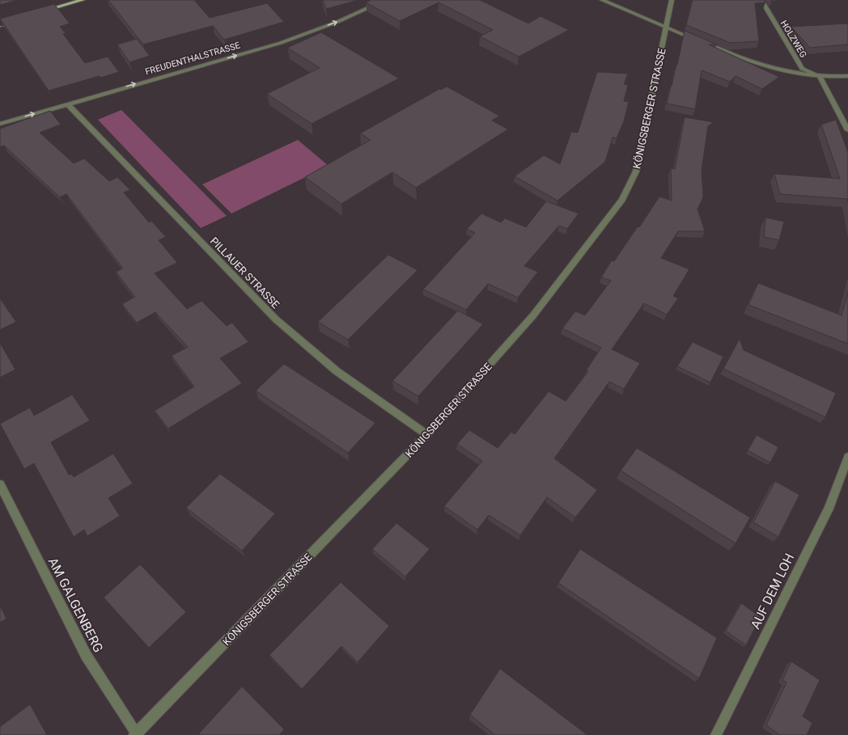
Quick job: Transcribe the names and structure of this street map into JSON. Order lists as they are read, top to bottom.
{
  "streets": {
    "street": [
      "HOLZWEG",
      "FREUDENTHALSTRASSE",
      "KÖNIGSBERGER STRASSE",
      "PILLAUER STRASSE",
      "AUF DEM LOH",
      "AM GALGENBERG"
    ]
  },
  "crossings": [
    ["FREUDENTHALSTRASSE", "PILLAUER STRASSE"],
    ["KÖNIGSBERGER STRASSE", "PILLAUER STRASSE"],
    ["KÖNIGSBERGER STRASSE", "AM GALGENBERG"]
  ],
  "one_way": ["FREUDENTHALSTRASSE"]
}
